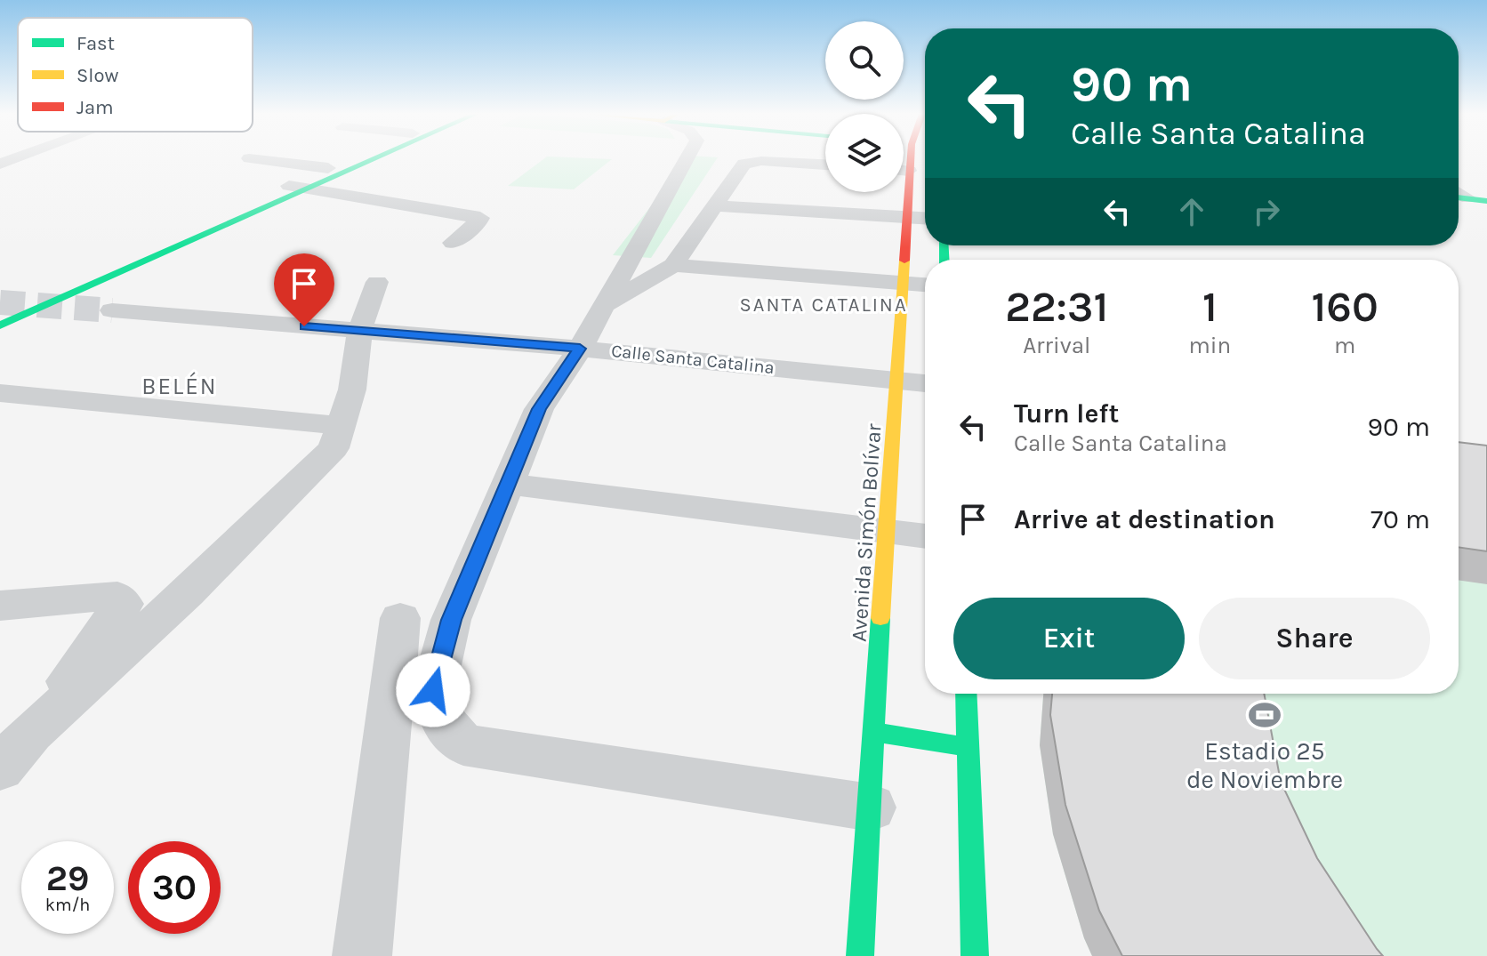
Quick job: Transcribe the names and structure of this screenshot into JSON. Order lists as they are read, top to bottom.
{
  "streets": {
    "main road": ["Avenida Simón Bolívar"],
    "street": ["Calle Santa Catalina"]
  },
  "crossings": [
    ["Calle Santa Catalina", "Avenida Simón Bolívar"]
  ],
  "districts": ["SANTA CATALINA", "BELÉN"],
  "places": {
    "sports": ["Estadio 25 de Noviembre"]
  },
  "legend": ["Fast", "Slow", "Jam"],
  "page": {
    "turn": ["90 m", "Calle Santa Catalina"],
    "eta": [
      "22:31",
      "Arrival",
      "1",
      "min",
      "160",
      "m"
    ],
    "list": [
      {
        "name": "Turn left",
        "note": "Calle Santa Catalina",
        "value": "90 m"
      },
      {
        "name": "Arrive at destination",
        "value": "70 m"
      }
    ],
    "buttons": ["Exit", "Share"],
    "speed": "29 km/h",
    "limit": "30"
  }
}
